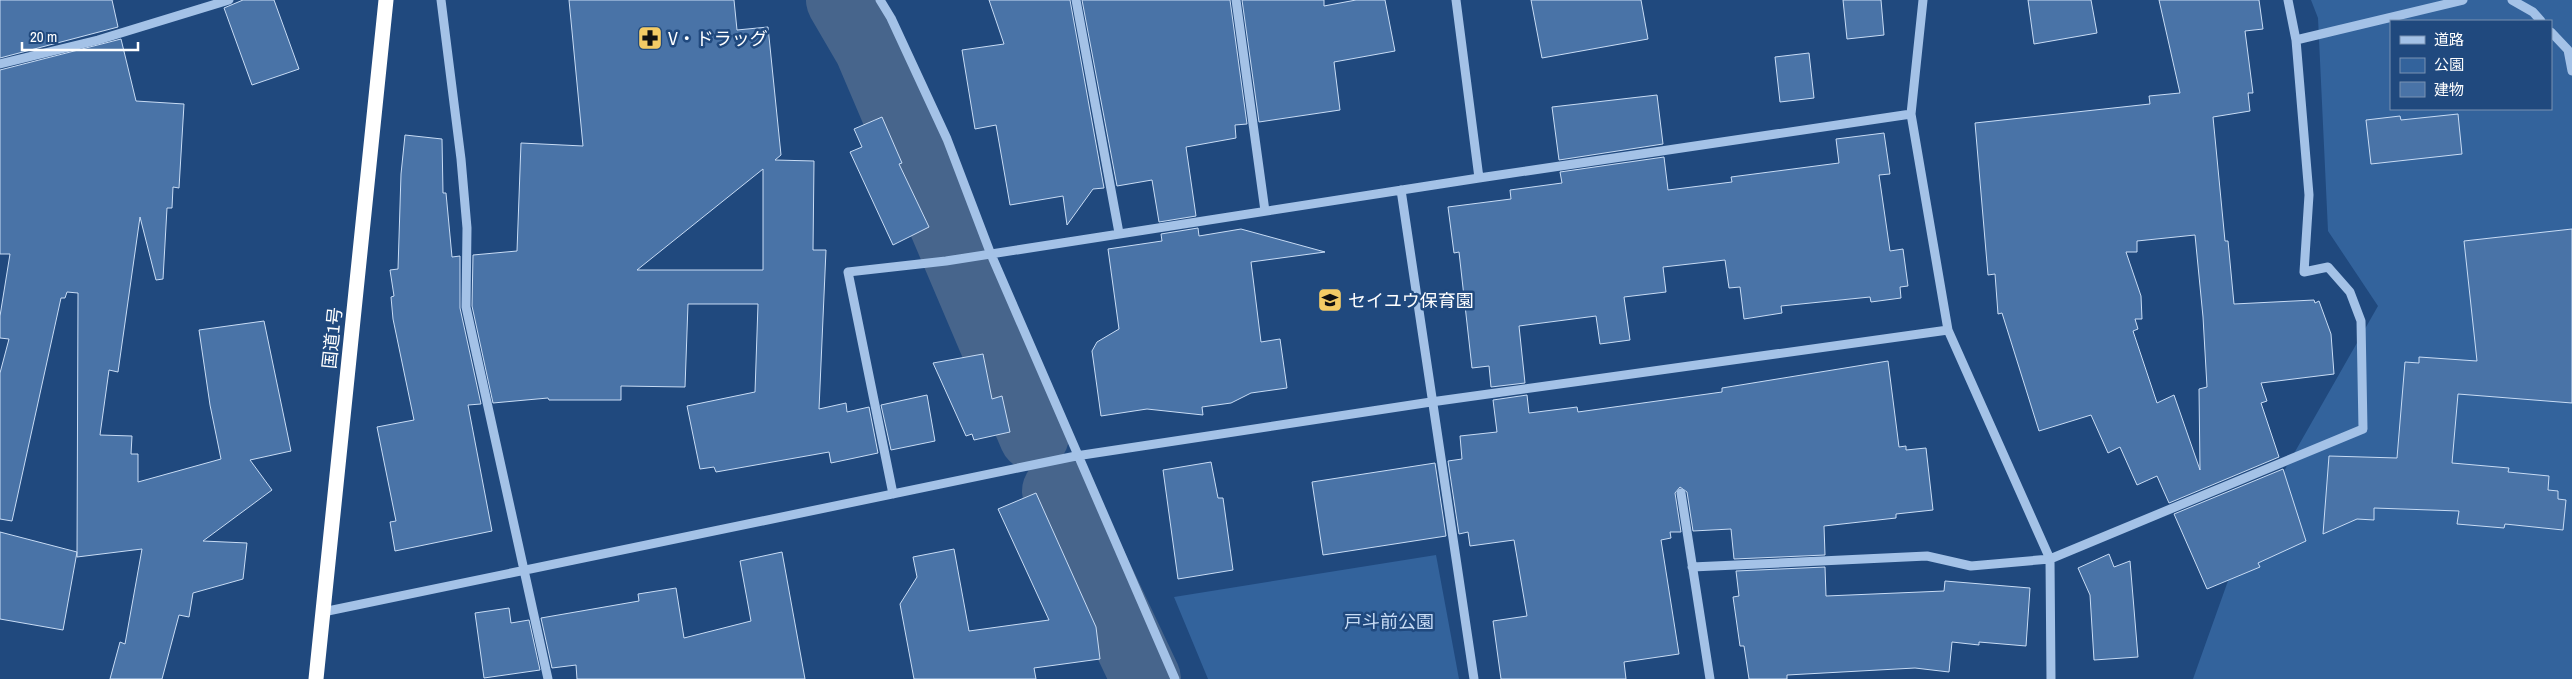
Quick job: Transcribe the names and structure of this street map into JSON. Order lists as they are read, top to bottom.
{
  "streets": {
    "highway": ["国道1号"]
  },
  "parks": ["戸斗前公園"],
  "places": {
    "pharmacy": ["V・ドラッグ"],
    "school or university": ["セイユウ保育園"]
  },
  "legend": ["道路", "公園", "建物"],
  "scale_bar": "20 m"
}
